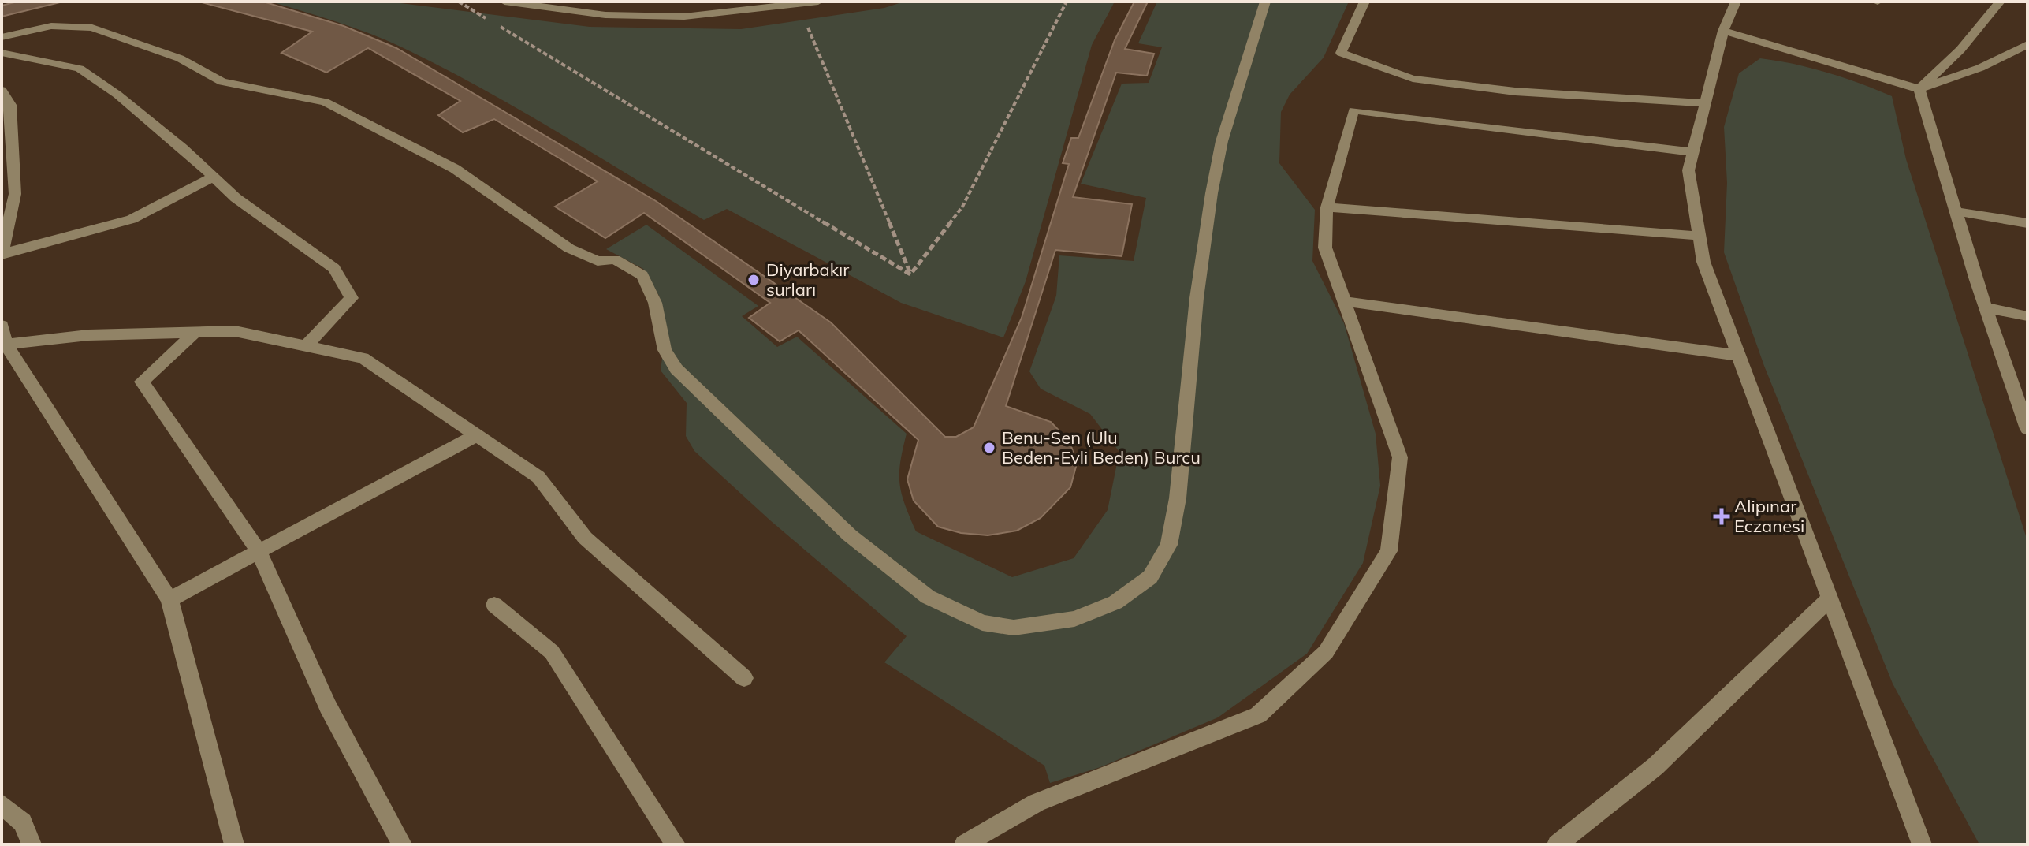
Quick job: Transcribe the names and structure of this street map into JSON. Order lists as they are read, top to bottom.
{
  "places": {
    "other": ["Diyarbakır surları", "Benu-Sen (Ulu Beden-Evli Beden) Burcu"],
    "health": ["Alipınar Eczanesi"]
  }
}
